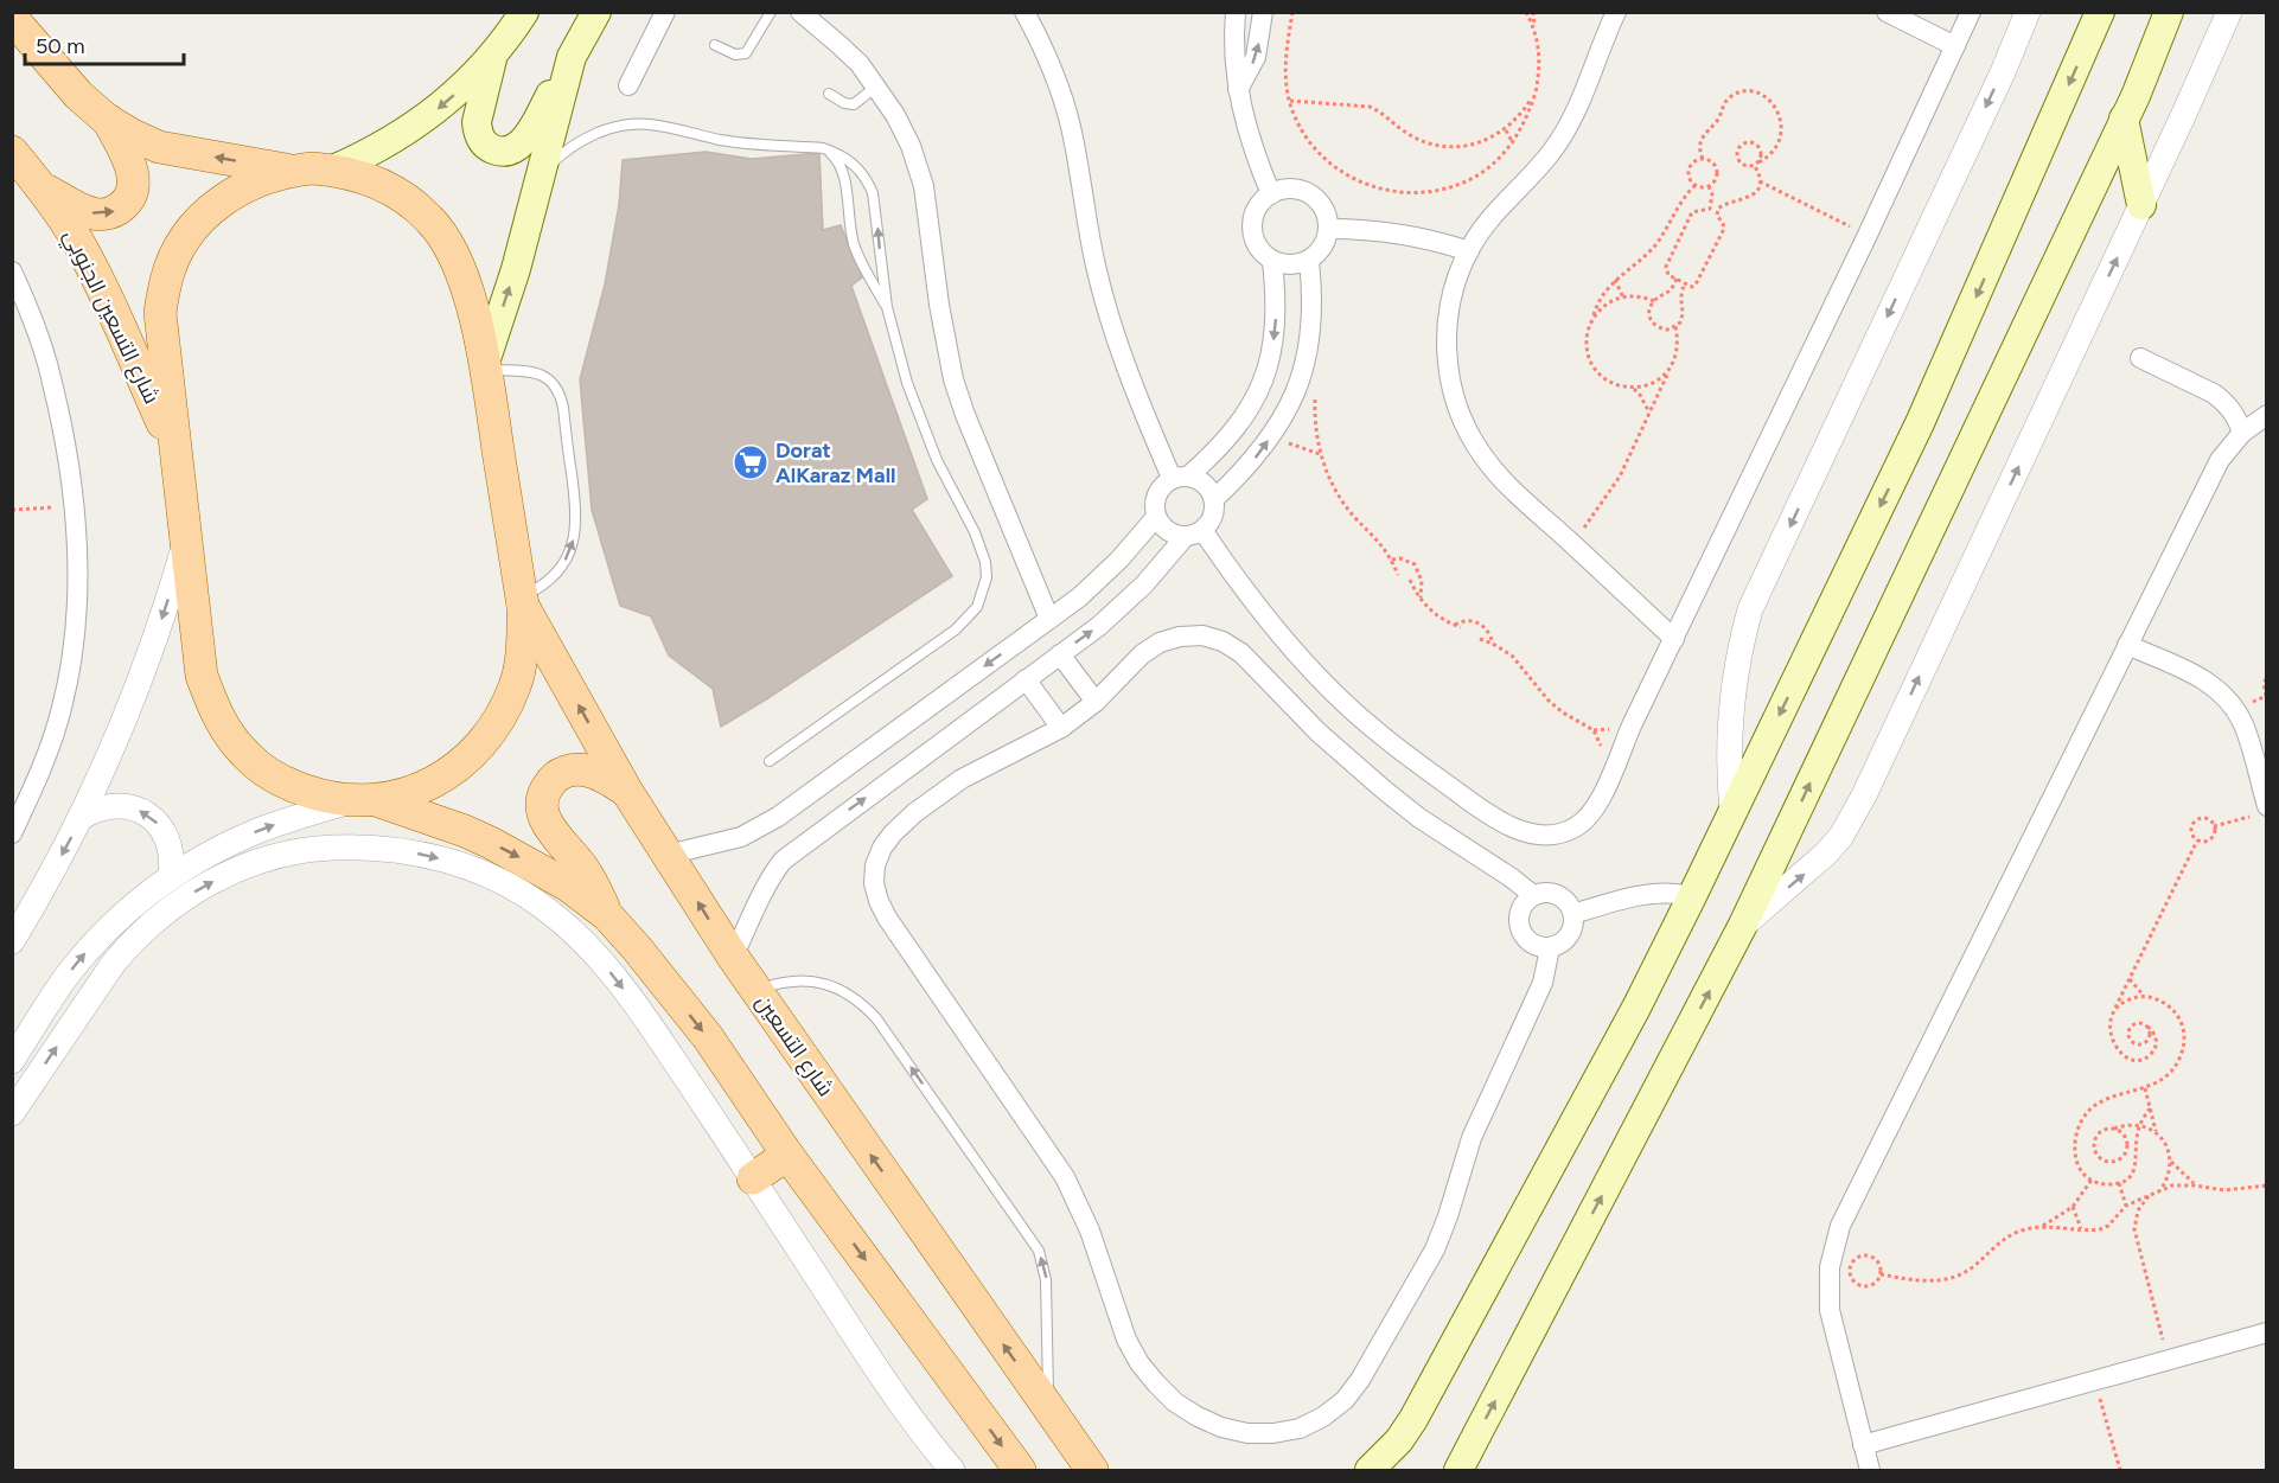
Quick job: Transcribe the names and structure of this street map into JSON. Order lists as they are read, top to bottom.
{
  "streets": {
    "main road": ["شارع التسعين الجنوبي", "شارع التسعين"]
  },
  "places": {
    "supermarket": ["Dorat AlKaraz Mall"]
  },
  "scale_bar": "50 m"
}
